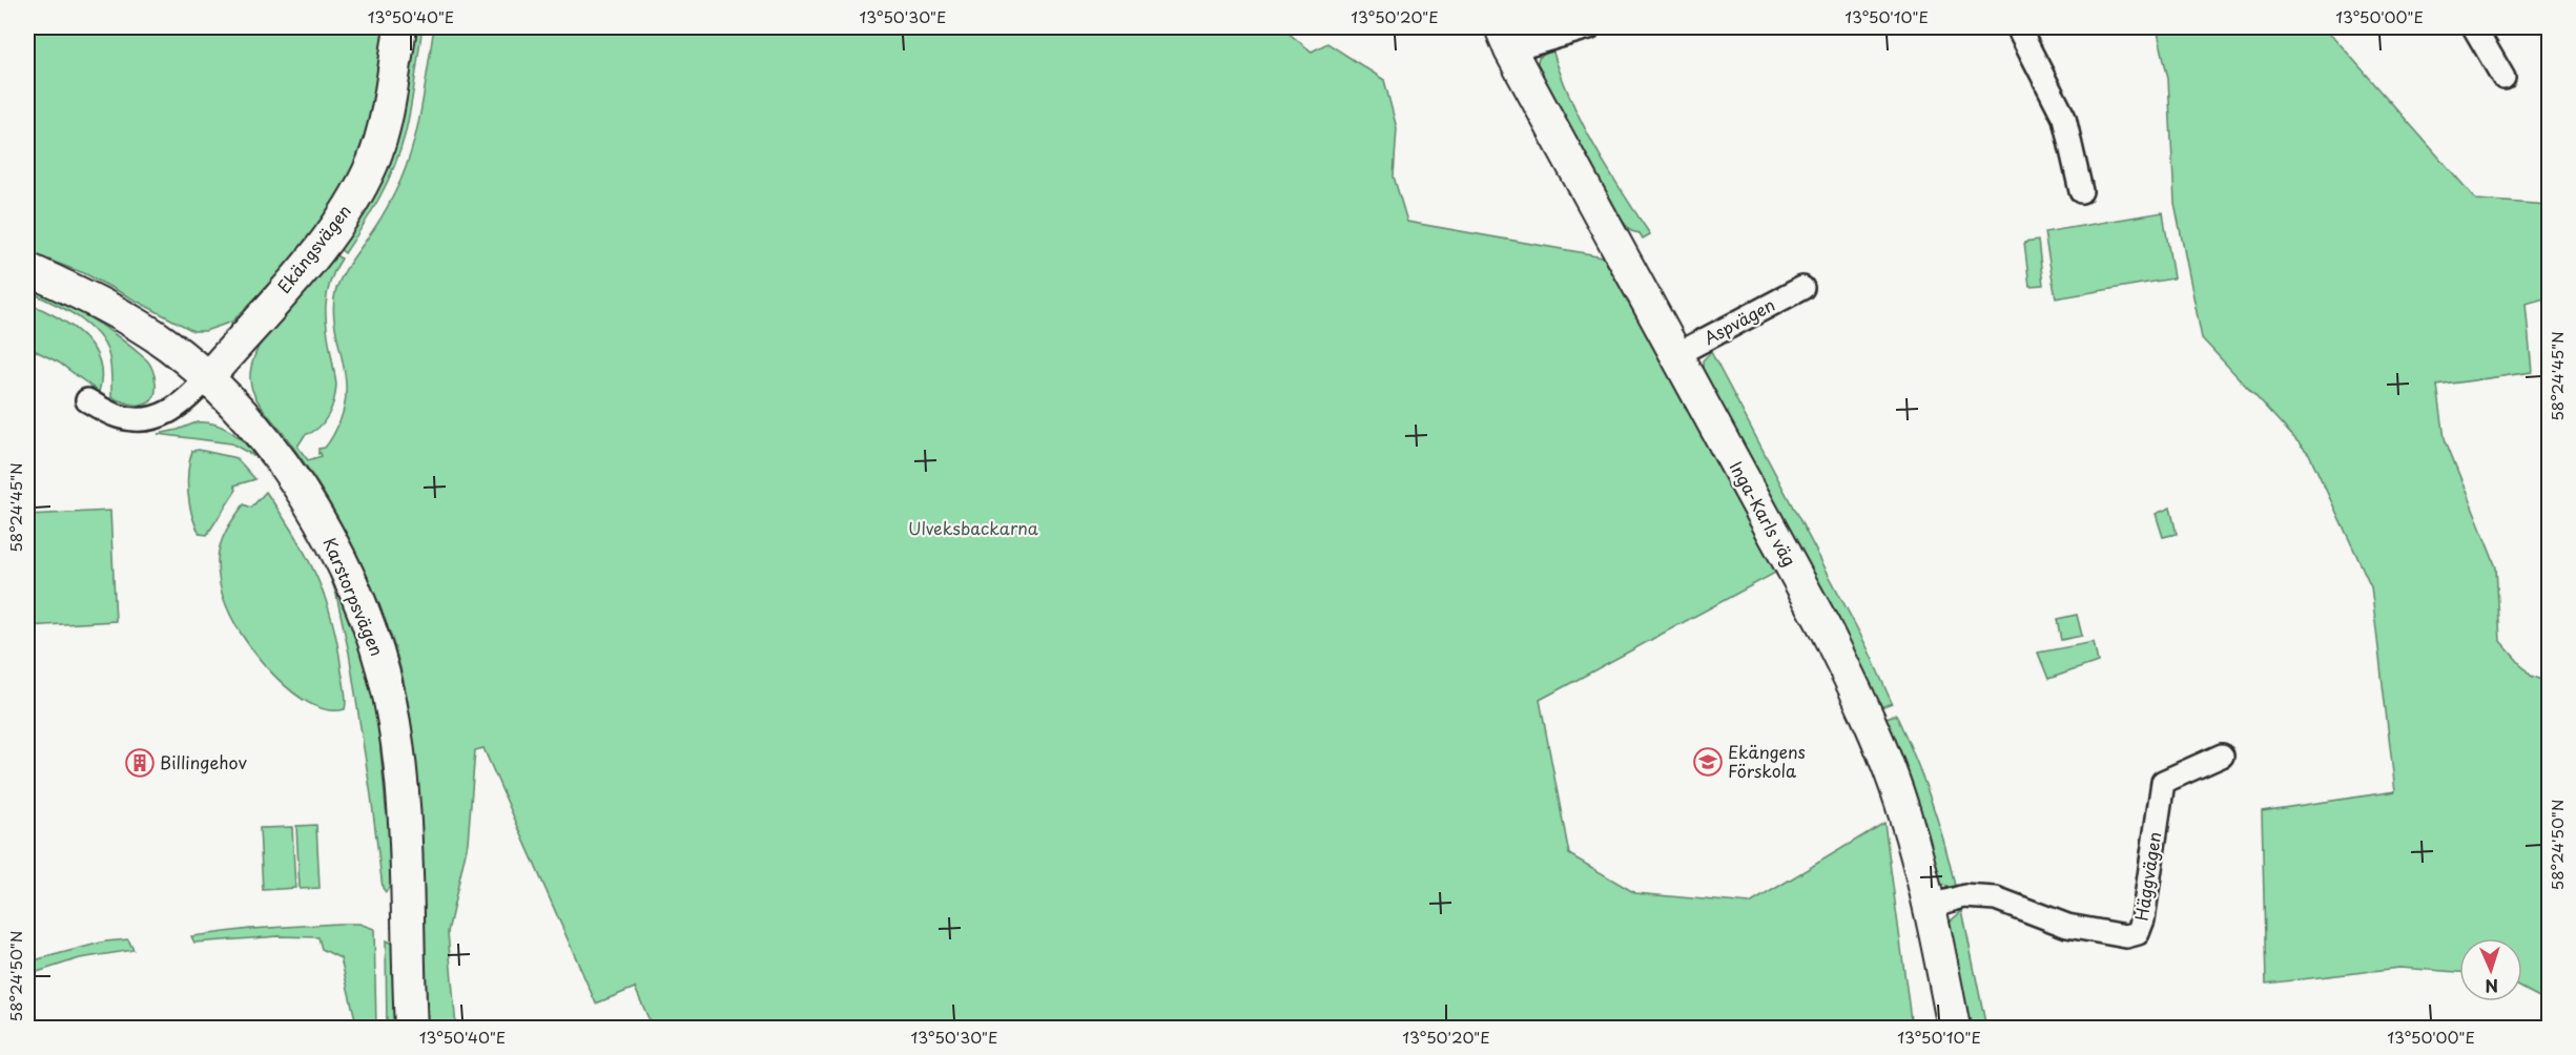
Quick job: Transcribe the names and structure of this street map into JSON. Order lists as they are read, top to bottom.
{
  "streets": {
    "street": [
      "Ekängsvägen",
      "Aspvägen",
      "Inga-Karls väg",
      "Karstorpsvägen",
      "Häggvägen"
    ]
  },
  "crossings": [
    ["Ekängsvägen", "Karstorpsvägen"],
    ["Aspvägen", "Inga-Karls väg"],
    ["Inga-Karls väg", "Häggvägen"]
  ],
  "parks": ["Ulveksbackarna"],
  "places": {
    "school or university": ["Ekängens Förskola"],
    "building": ["Billingehov"]
  },
  "north": "bottom",
  "coordinates": [
    "13°50'40\"E",
    "13°50'30\"E",
    "13°50'20\"E",
    "13°50'10\"E",
    "13°50'00\"E",
    "58°24'45\"N",
    "58°24'50\"N"
  ]
}
